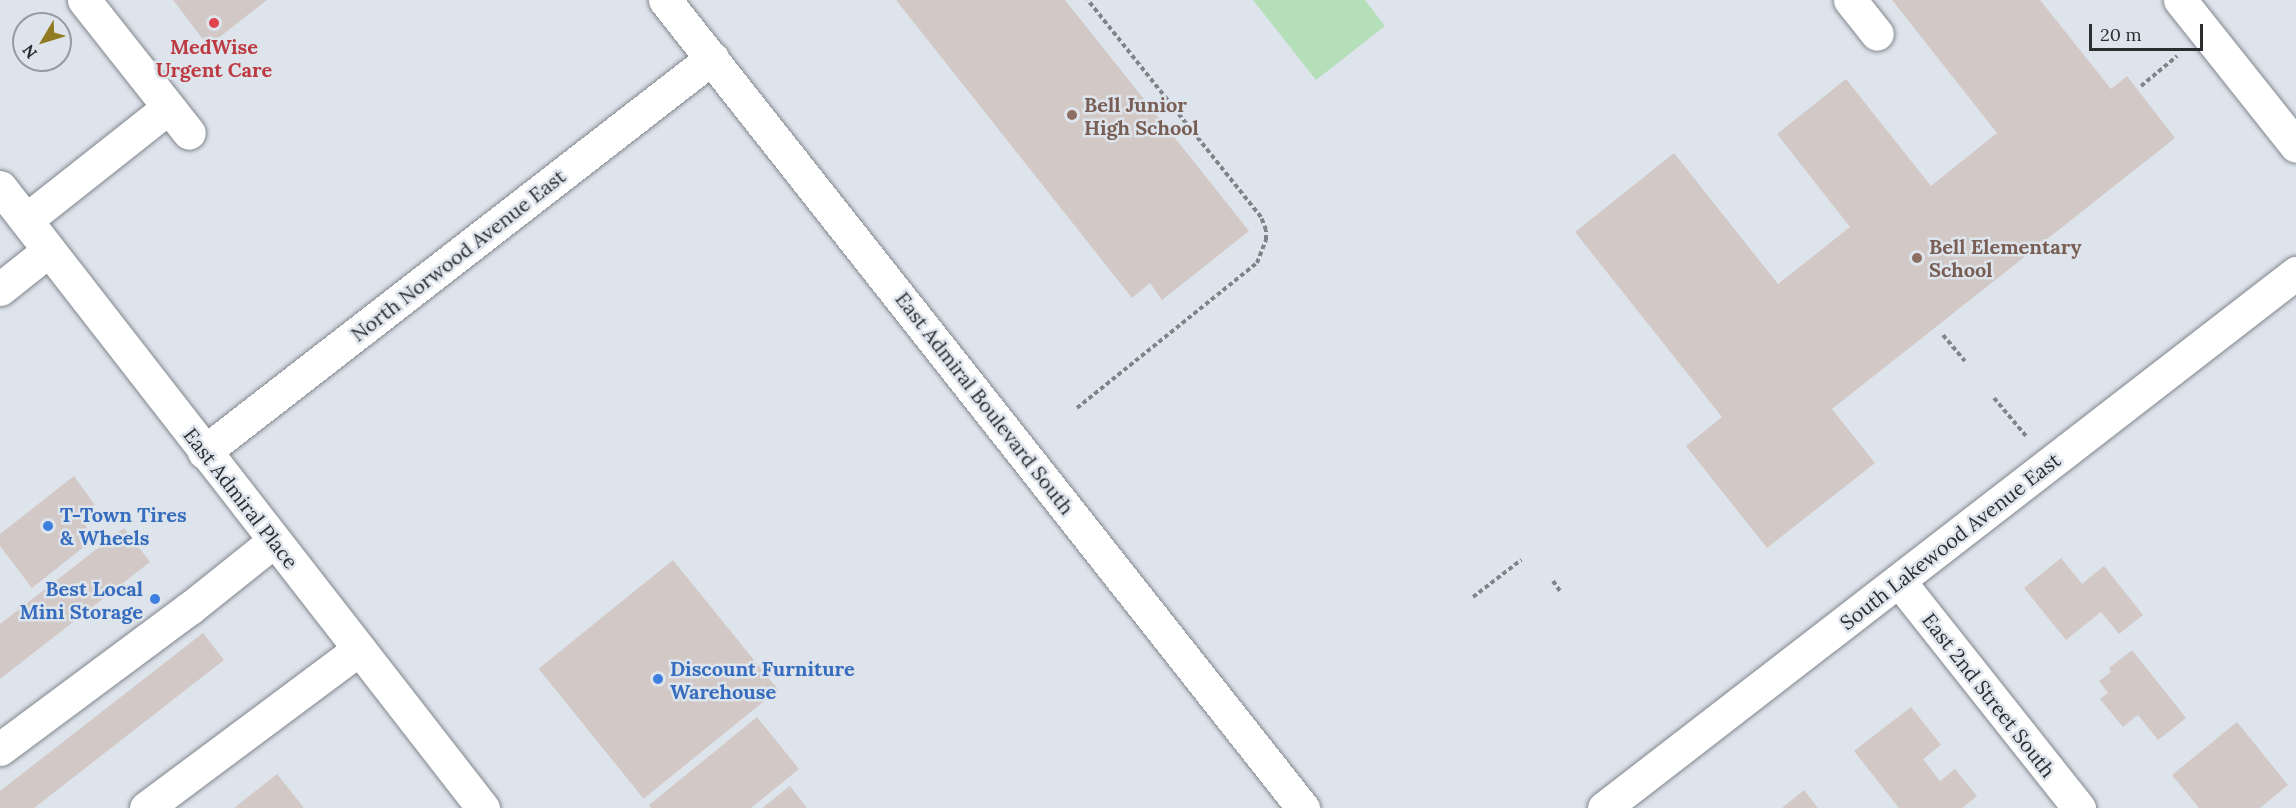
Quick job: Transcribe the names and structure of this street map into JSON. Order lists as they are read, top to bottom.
{
  "streets": {
    "street": [
      "North Norwood Avenue East",
      "East Admiral Boulevard South",
      "East Admiral Place",
      "South Lakewood Avenue East",
      "East 2nd Street South"
    ]
  },
  "crossings": [
    ["North Norwood Avenue East", "East Admiral Boulevard South"],
    ["North Norwood Avenue East", "East Admiral Place"],
    ["South Lakewood Avenue East", "East 2nd Street South"]
  ],
  "places": [
    "MedWise Urgent Care",
    "Bell Junior High School",
    "Bell Elementary School",
    "T-Town Tires & Wheels",
    "Best Local Mini Storage",
    "Discount Furniture Warehouse"
  ],
  "scale_bar": "20 m",
  "north": "bottom left"
}
